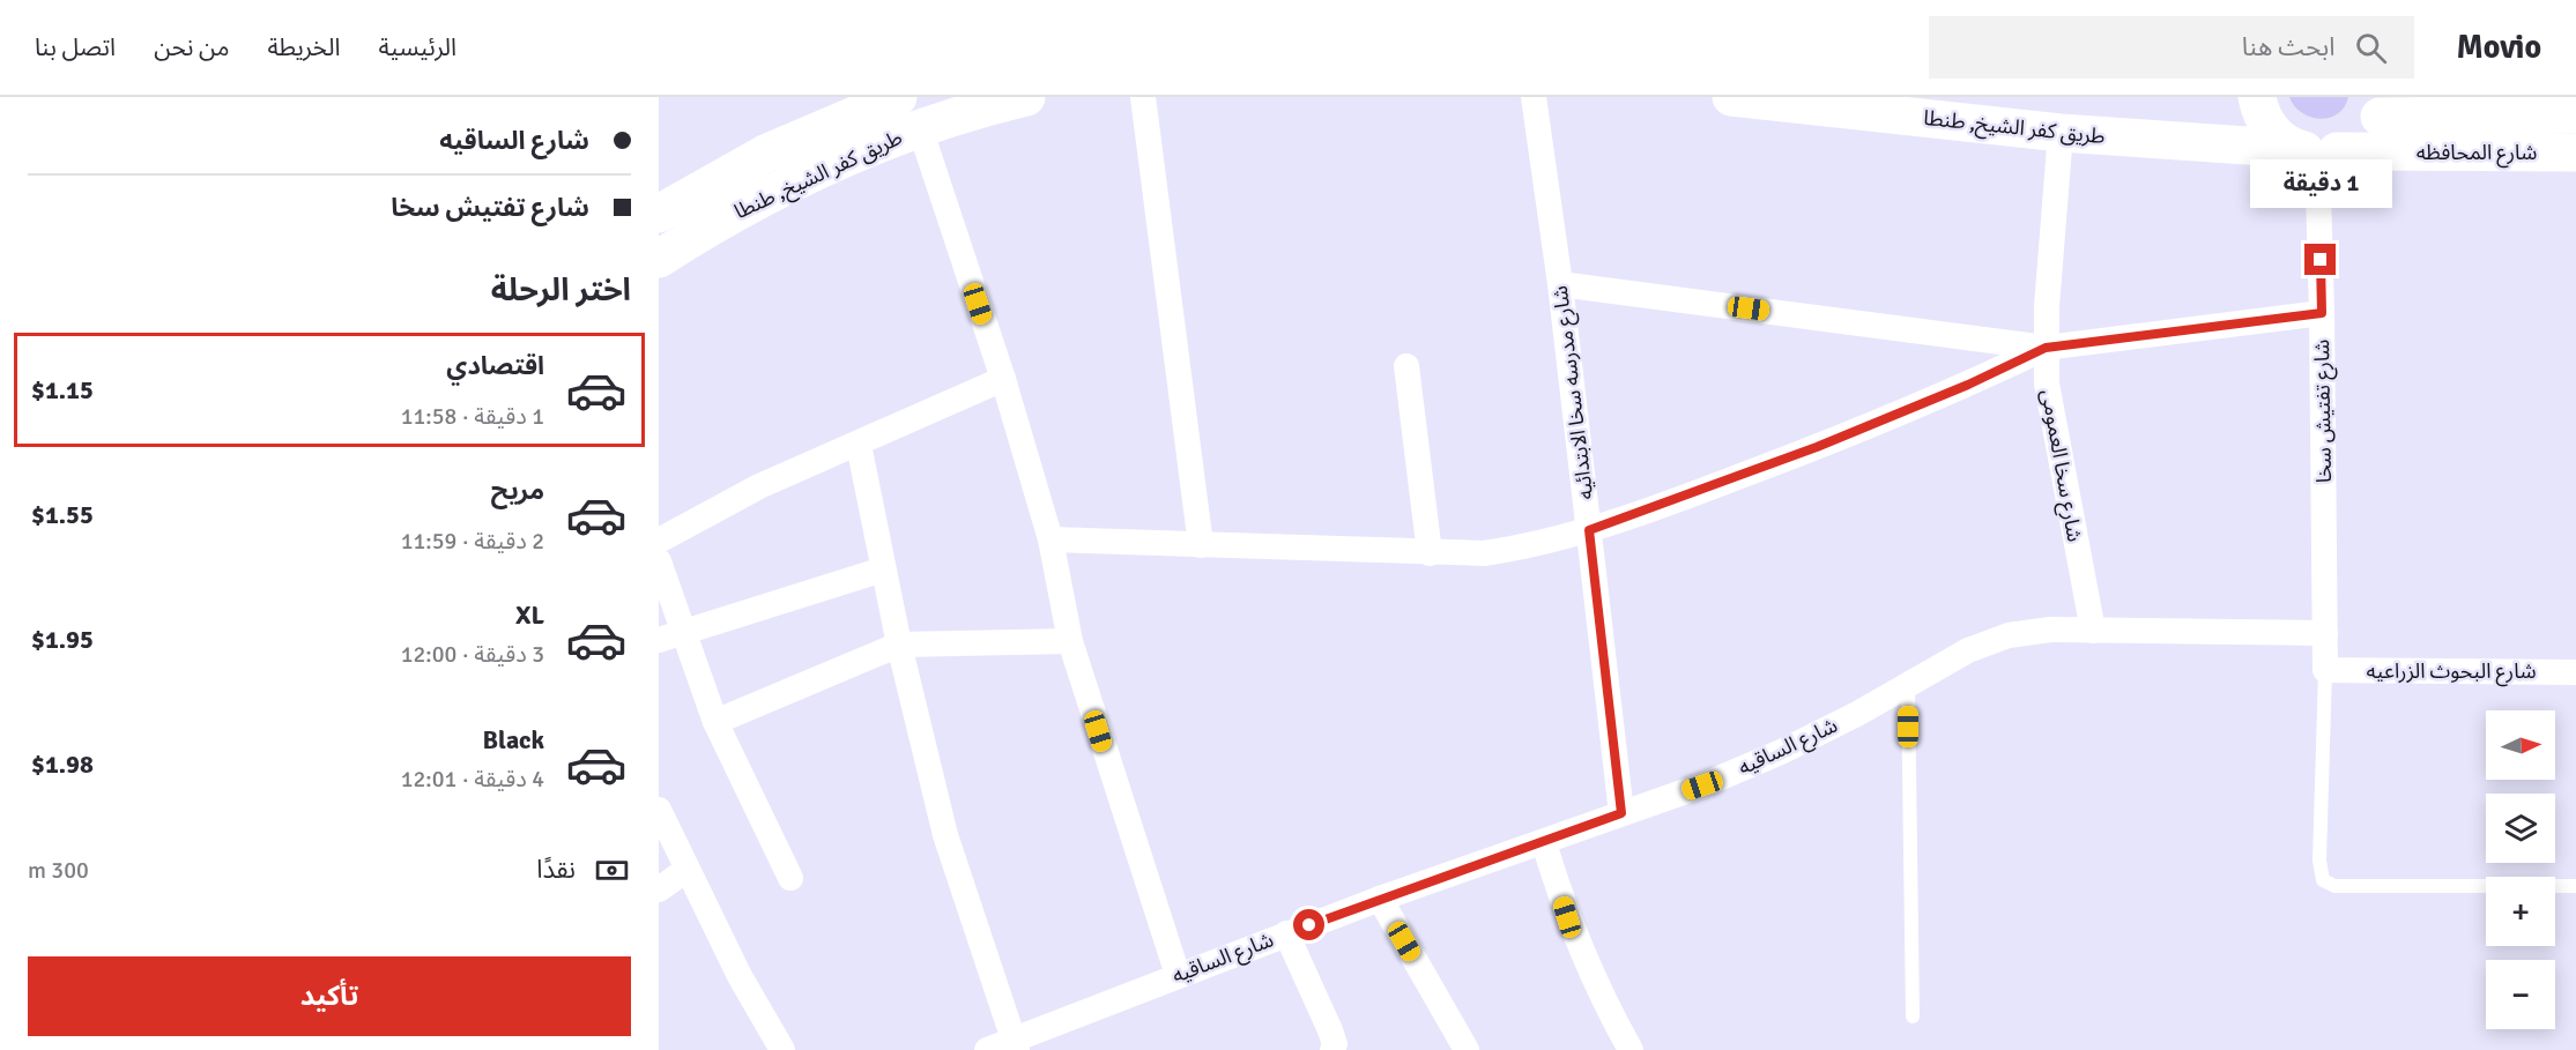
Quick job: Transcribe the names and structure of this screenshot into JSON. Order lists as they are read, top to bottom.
{
  "streets": {
    "main road": ["طريق كفر الشيخ, طنطا", "شارع المحافظه"],
    "street": [
      "شارع مدرسه سخا الابتدائيه",
      "شارع تفتيش سخا",
      "شارع سخا العمومى",
      "شارع البحوث الزراعيه",
      "شارع الساقيه"
    ]
  },
  "crossings": [
    ["طريق كفر الشيخ, طنطا", "شارع المحافظه"],
    ["طريق كفر الشيخ, طنطا", "شارع تفتيش سخا"],
    ["طريق كفر الشيخ, طنطا", "شارع سخا العمومى"],
    ["شارع المحافظه", "شارع تفتيش سخا"],
    ["شارع مدرسه سخا الابتدائيه", "شارع الساقيه"],
    ["شارع تفتيش سخا", "شارع البحوث الزراعيه"],
    ["شارع تفتيش سخا", "شارع الساقيه"],
    ["شارع سخا العمومى", "شارع الساقيه"]
  ],
  "north": "right",
  "page": {
    "header": "Movio",
    "search": "ابحث هنا",
    "nav": [
      "الرئيسية",
      "الخريطة",
      "من نحن",
      "اتصل بنا"
    ],
    "banner": ["شارع الساقيه", "شارع تفتيش سخا"],
    "bubble": "1 دقيقة",
    "heading": "اختر الرحلة",
    "list": [
      {
        "name": "اقتصادي",
        "note": "1 دقيقة · 11:58",
        "value": "$1.15"
      },
      {
        "name": "مريح",
        "note": "2 دقيقة · 11:59",
        "value": "$1.55"
      },
      {
        "name": "XL",
        "note": "3 دقيقة · 12:00",
        "value": "$1.95"
      },
      {
        "name": "Black",
        "note": "4 دقيقة · 12:01",
        "value": "$1.98"
      }
    ],
    "map_buttons": ["+", "−"],
    "pay": ["نقدًا", "300 m"],
    "buttons": "تأكيد"
  }
}
